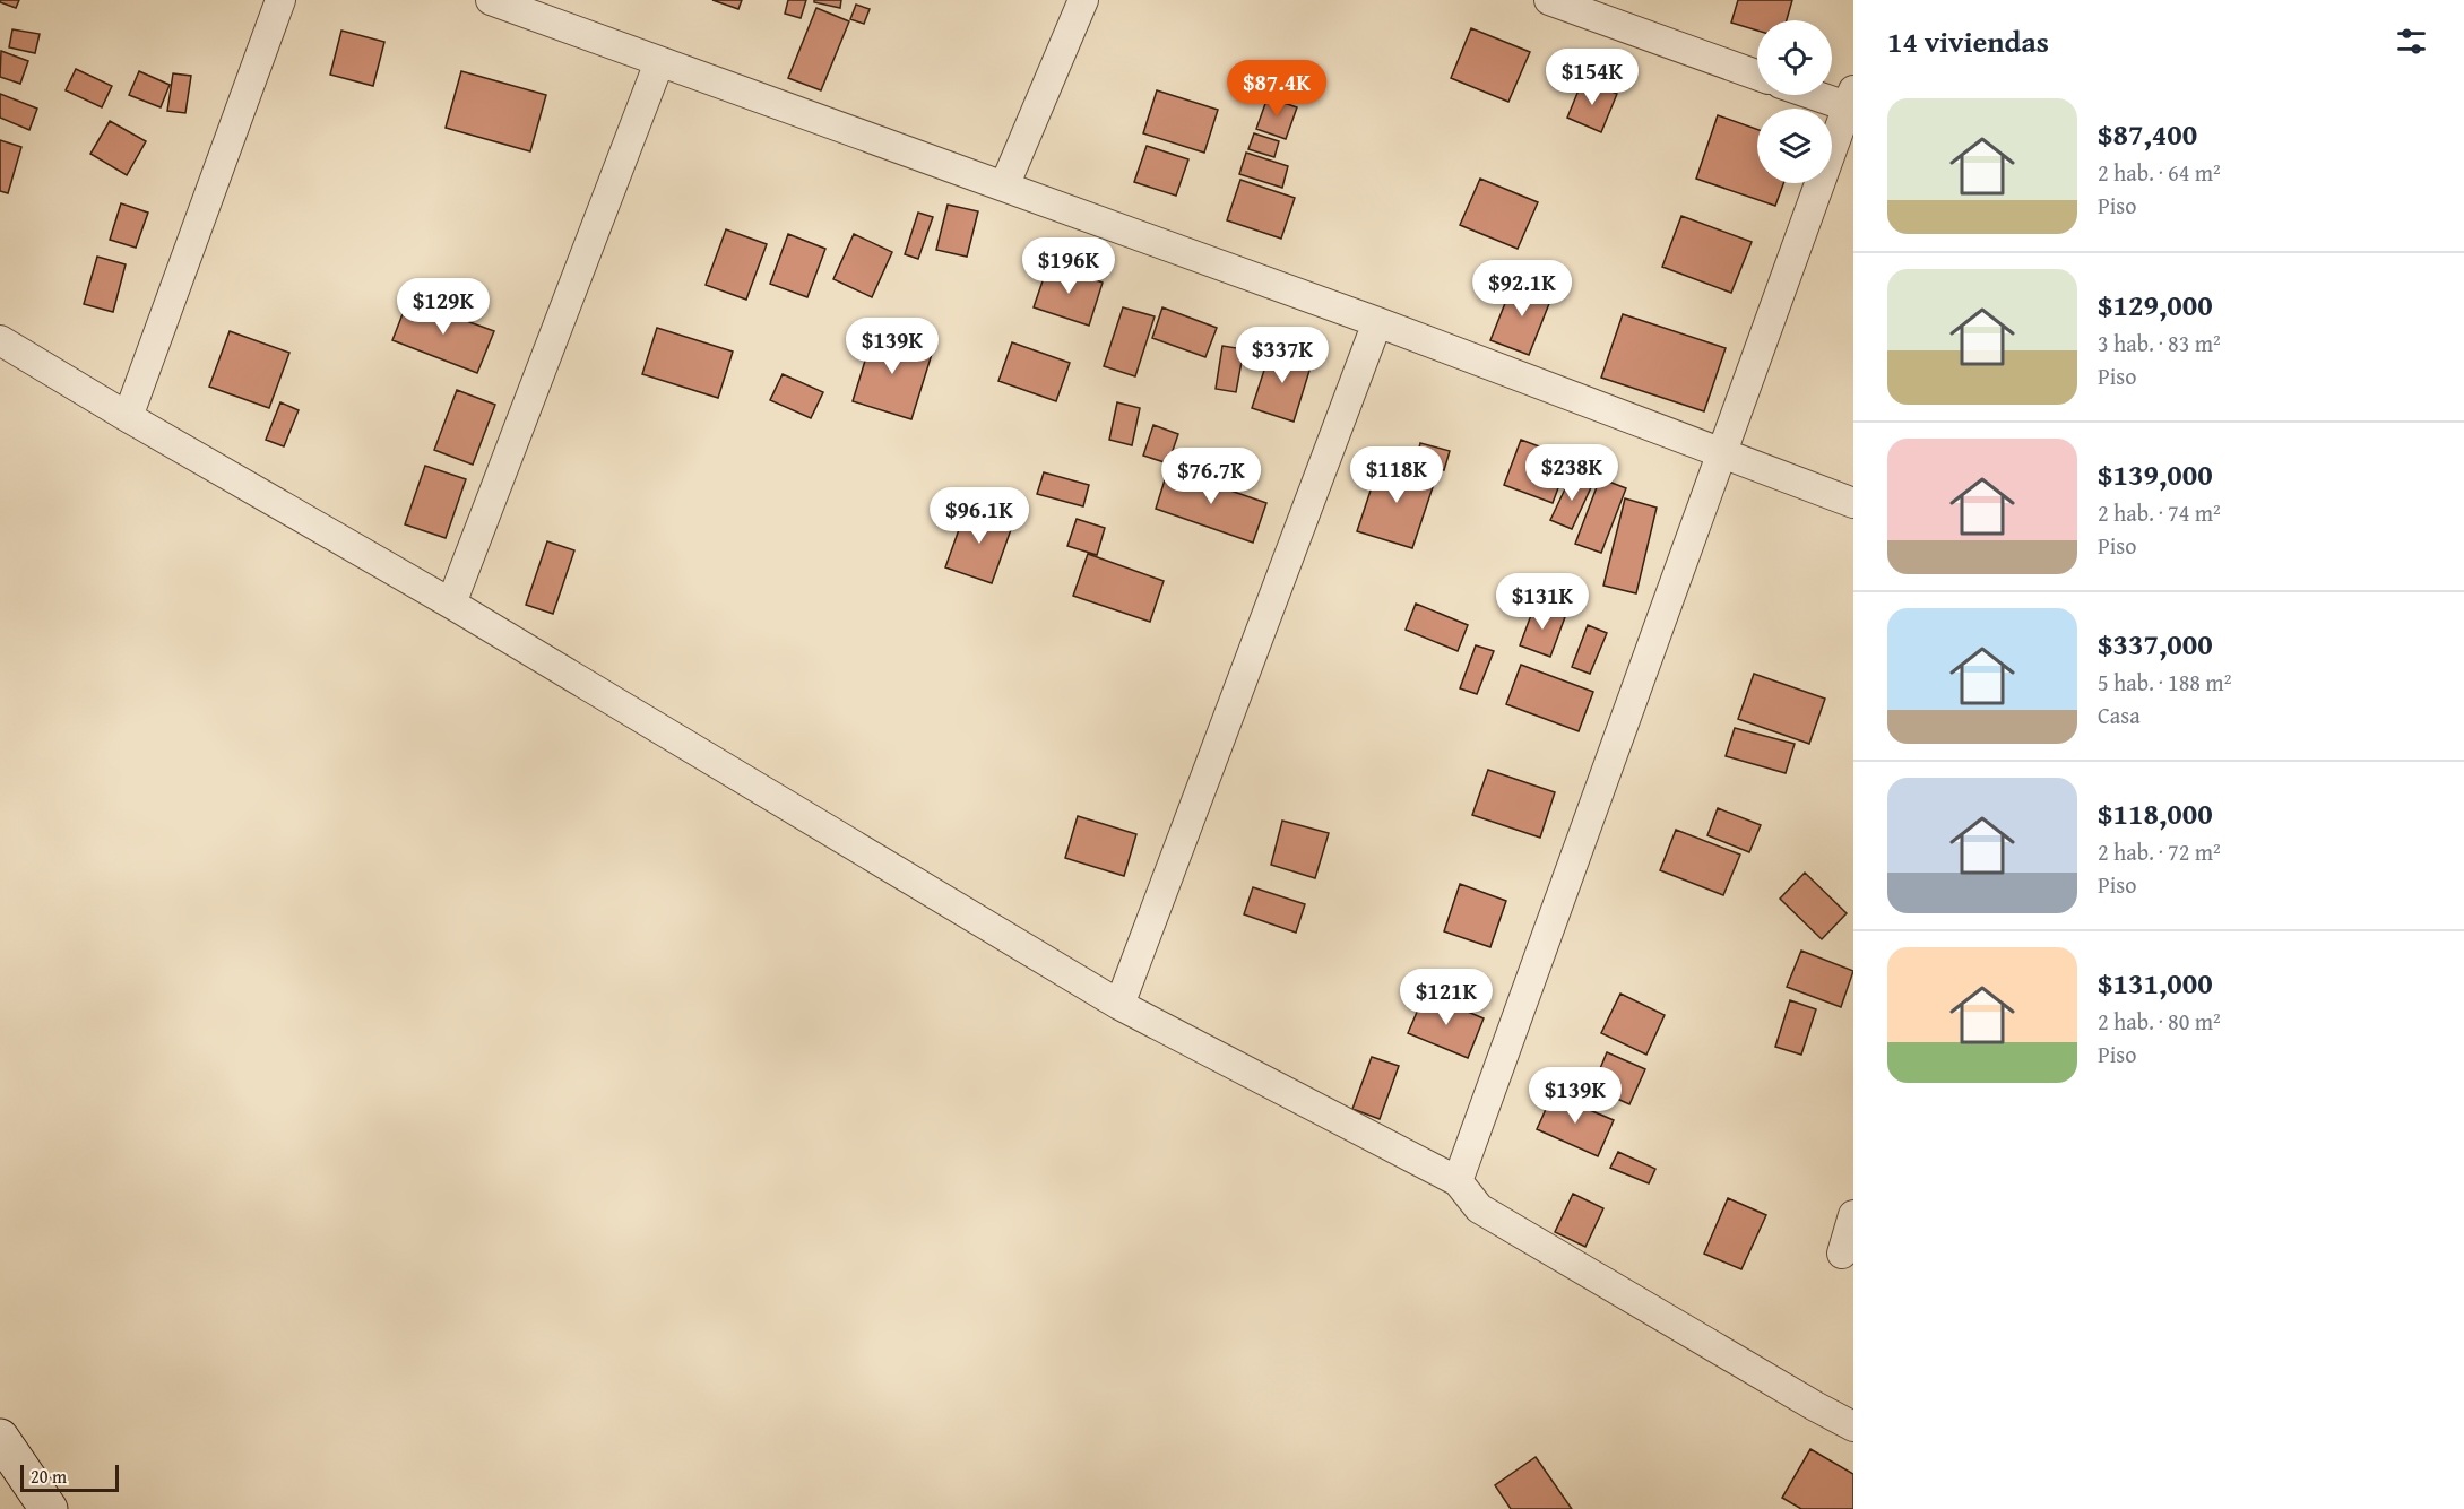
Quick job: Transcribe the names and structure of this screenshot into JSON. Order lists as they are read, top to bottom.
{
  "scale_bar": "20 m",
  "page": {
    "heading": "14 viviendas",
    "price": [
      "$154K",
      "$87.4K",
      "$196K",
      "$92.1K",
      "$129K",
      "$139K",
      "$337K",
      "$238K",
      "$118K",
      "$76.7K",
      "$96.1K",
      "$131K",
      "$121K",
      "$139K"
    ],
    "list": [
      {
        "name": "$87,400",
        "note": "2 hab. · 64 m² · Piso"
      },
      {
        "name": "$129,000",
        "note": "3 hab. · 83 m² · Piso"
      },
      {
        "name": "$139,000",
        "note": "2 hab. · 74 m² · Piso"
      },
      {
        "name": "$337,000",
        "note": "5 hab. · 188 m² · Casa"
      },
      {
        "name": "$118,000",
        "note": "2 hab. · 72 m² · Piso"
      },
      {
        "name": "$131,000",
        "note": "2 hab. · 80 m² · Piso"
      }
    ],
    "scale": "20 m"
  }
}
